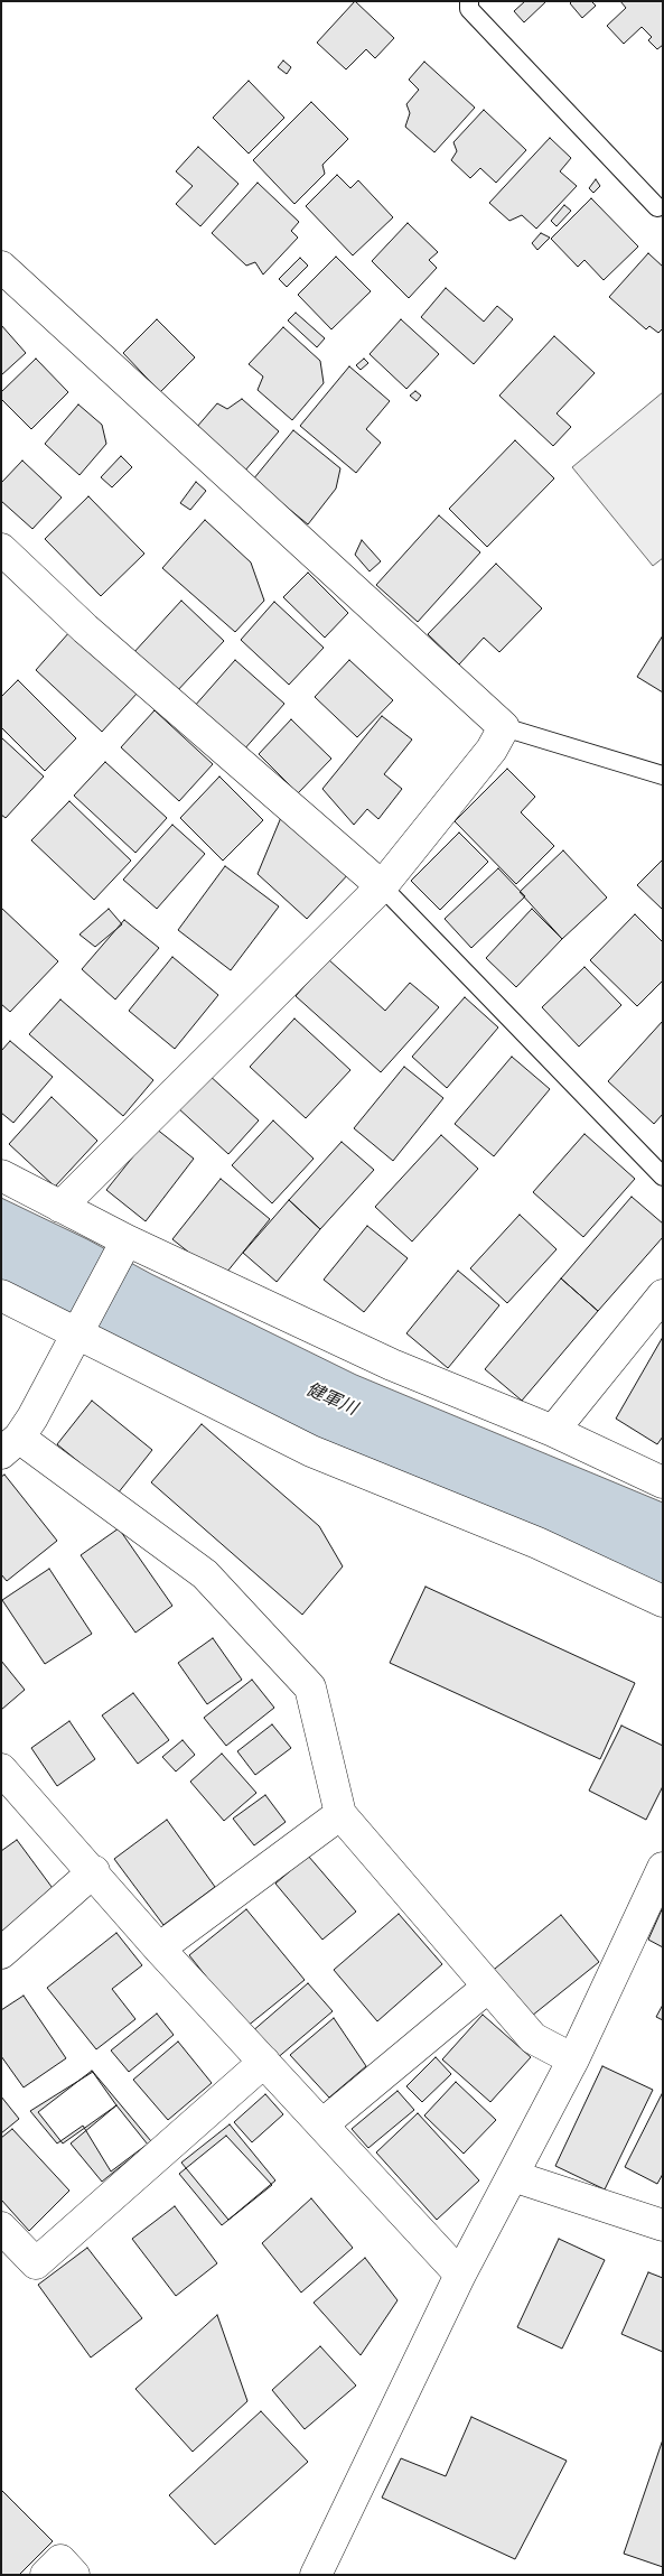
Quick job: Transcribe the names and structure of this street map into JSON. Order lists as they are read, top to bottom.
{
  "water": ["健軍川"]
}
